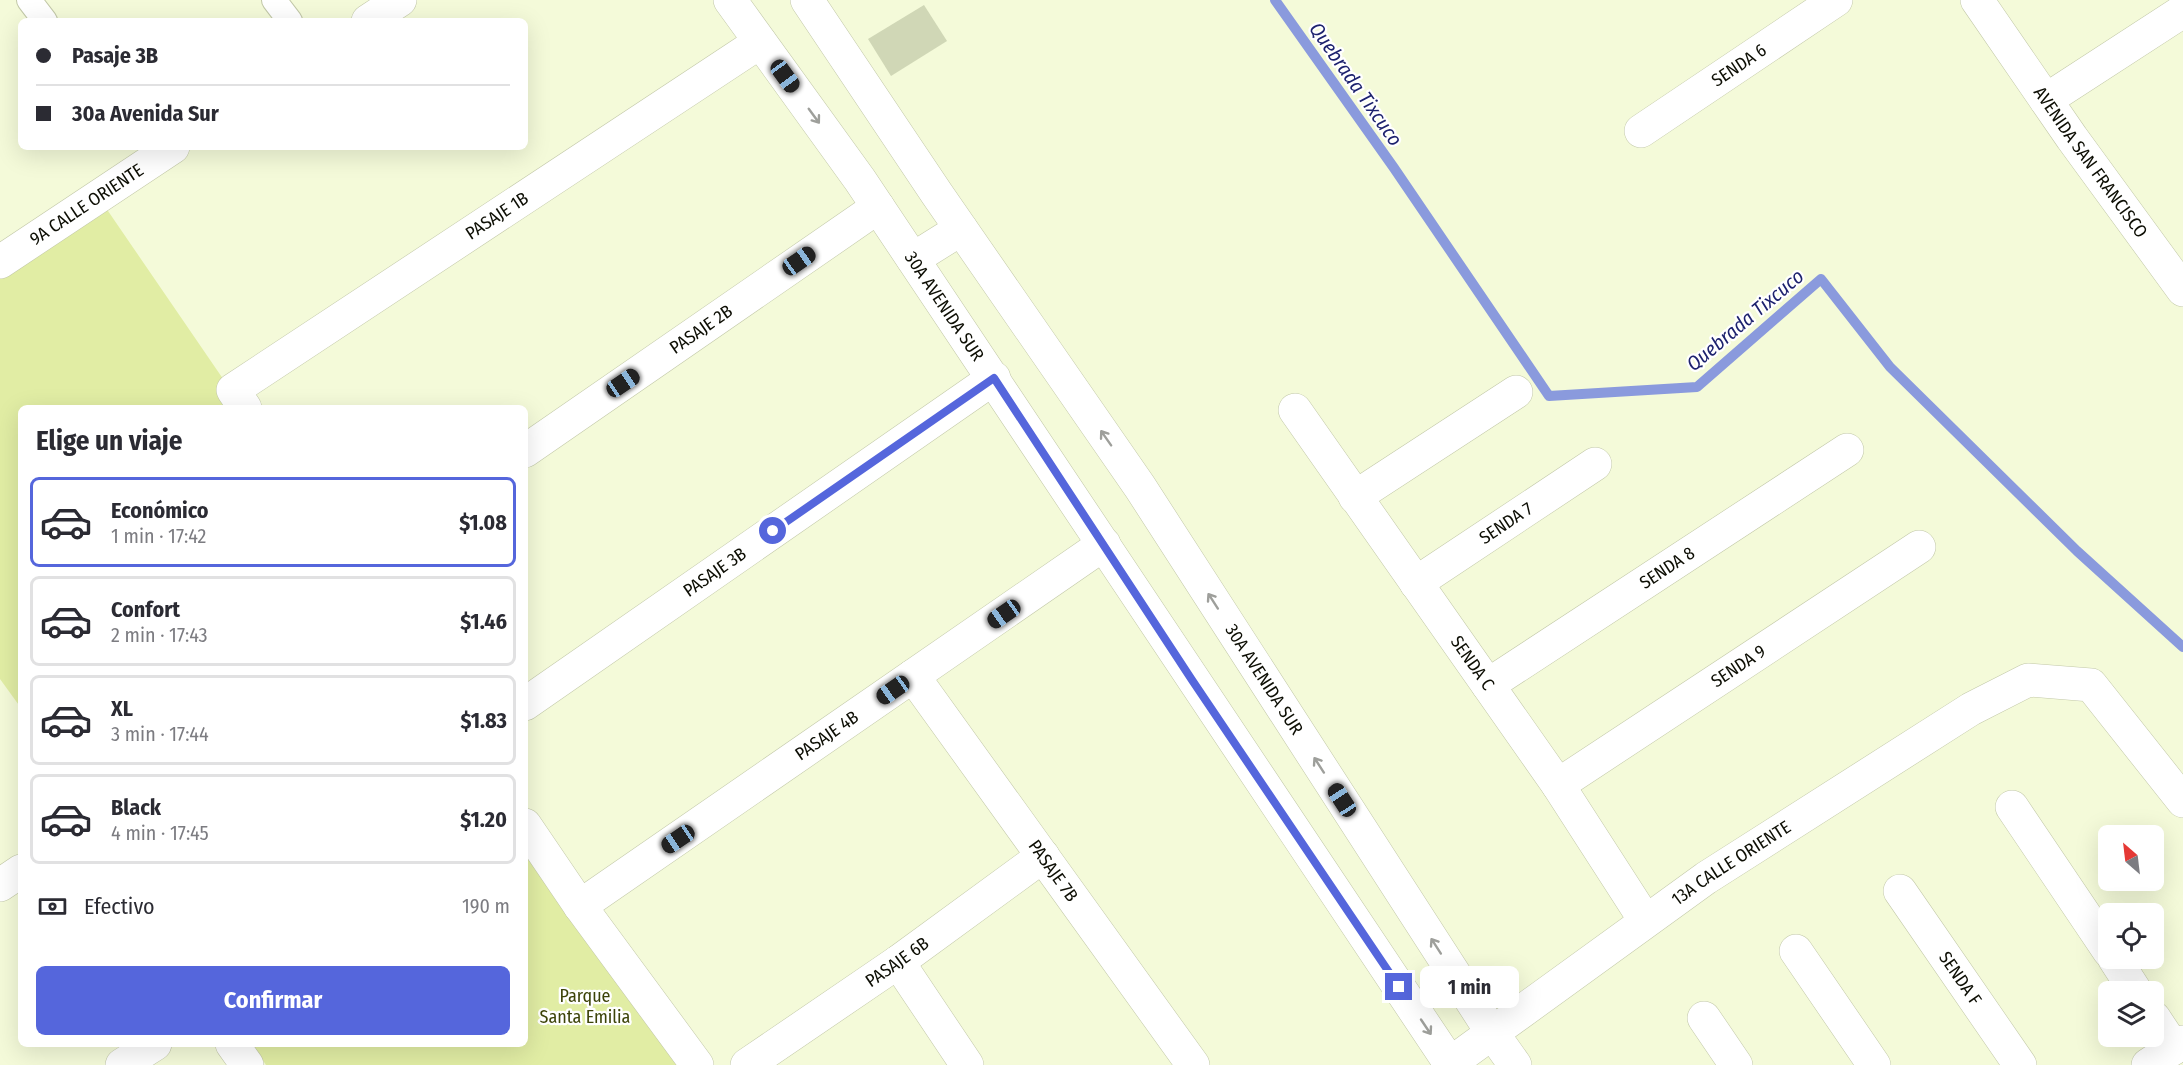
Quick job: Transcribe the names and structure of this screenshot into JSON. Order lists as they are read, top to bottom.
{
  "streets": {
    "street": [
      "SENDA 6",
      "AVENIDA SAN FRANCISCO",
      "9A CALLE ORIENTE",
      "PASAJE 1B",
      "30A AVENIDA SUR",
      "PASAJE 2B",
      "SENDA 7",
      "SENDA 8",
      "PASAJE 3B",
      "SENDA C",
      "SENDA 9",
      "PASAJE 4B",
      "13A CALLE ORIENTE",
      "PASAJE 7B",
      "PASAJE 6B",
      "SENDA F"
    ]
  },
  "crossings": [
    ["PASAJE 1B", "30A AVENIDA SUR"],
    ["30A AVENIDA SUR", "PASAJE 2B"],
    ["30A AVENIDA SUR", "PASAJE 3B"],
    ["30A AVENIDA SUR", "PASAJE 4B"],
    ["30A AVENIDA SUR", "13A CALLE ORIENTE"],
    ["SENDA 7", "SENDA C"],
    ["SENDA 8", "SENDA C"],
    ["SENDA C", "SENDA 9"],
    ["SENDA C", "13A CALLE ORIENTE"],
    ["PASAJE 4B", "PASAJE 7B"],
    ["PASAJE 7B", "PASAJE 6B"]
  ],
  "water": ["Quebrada Tixcuco"],
  "parks": ["Parque Santa Emilia"],
  "north": "top left",
  "page": {
    "banner": ["Pasaje 3B", "30a Avenida Sur"],
    "heading": "Elige un viaje",
    "list": [
      {
        "name": "Económico",
        "note": "1 min · 17:42",
        "value": "$1.08"
      },
      {
        "name": "Confort",
        "note": "2 min · 17:43",
        "value": "$1.46"
      },
      {
        "name": "XL",
        "note": "3 min · 17:44",
        "value": "$1.83"
      },
      {
        "name": "Black",
        "note": "4 min · 17:45",
        "value": "$1.20"
      }
    ],
    "pay": ["Efectivo", "190 m"],
    "buttons": "Confirmar",
    "bubble": "1 min"
  }
}
